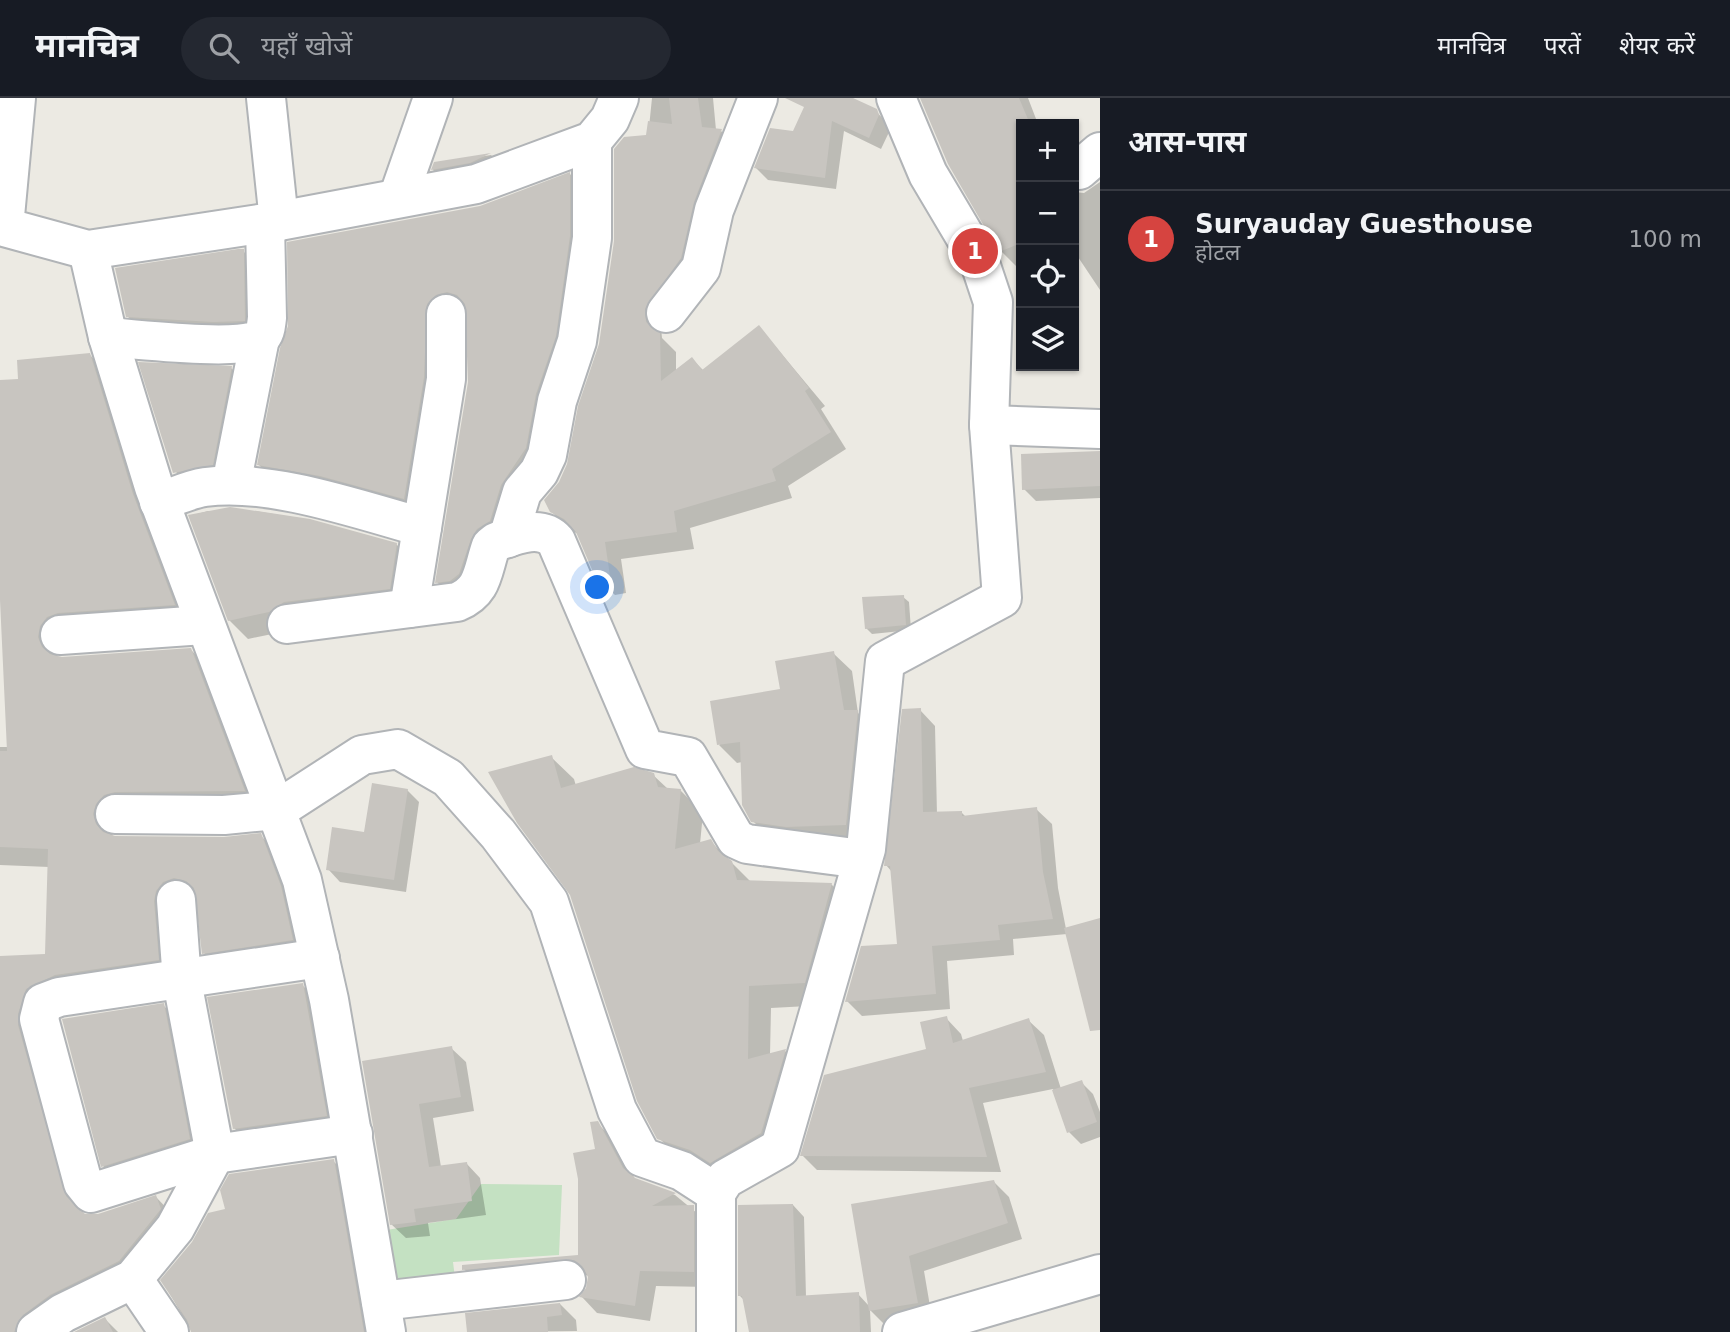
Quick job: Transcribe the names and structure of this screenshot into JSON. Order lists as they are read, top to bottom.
{
  "page": {
    "header": "मानचित्र",
    "search": "यहाँ खोजें",
    "nav": ["मानचित्र", "परतें", "शेयर करें"],
    "heading": "आस-पास",
    "map_buttons": ["+", "−"],
    "list": [
      {
        "mark": "1",
        "name": "Suryauday Guesthouse",
        "note": "होटल",
        "value": "100 m"
      }
    ],
    "pins": "1"
  }
}
